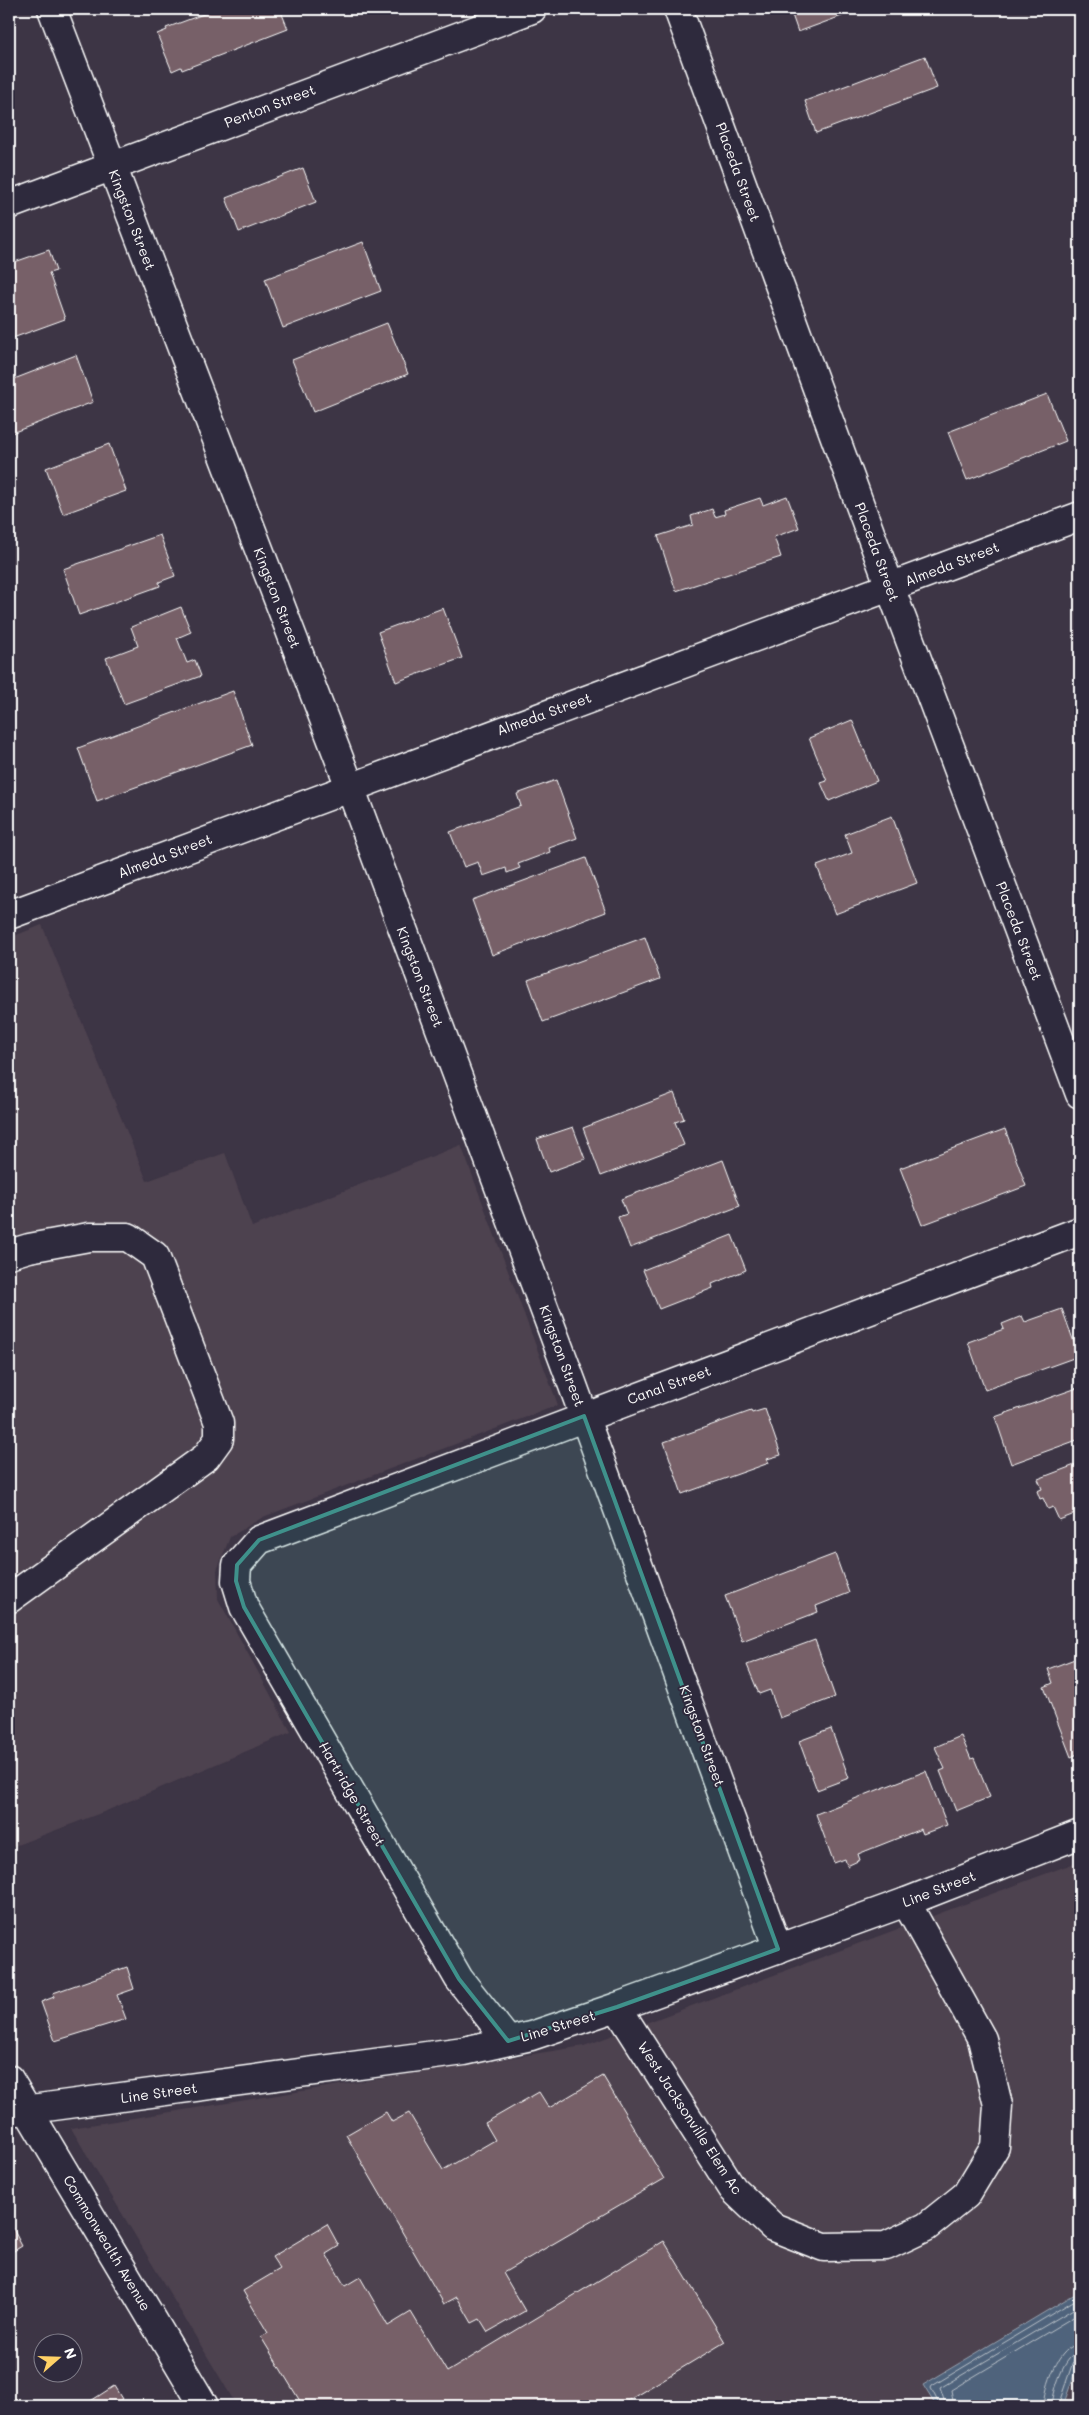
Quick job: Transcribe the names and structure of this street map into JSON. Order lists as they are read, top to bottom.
{
  "streets": {
    "street": [
      "Penton Street",
      "Placeda Street",
      "Kingston Street",
      "Almeda Street",
      "Canal Street",
      "Hartridge Street",
      "Line Street",
      "West Jacksonville Elem Ac",
      "Commonwealth Avenue"
    ]
  },
  "crossings": [
    ["Penton Street", "Kingston Street"],
    ["Placeda Street", "Almeda Street"],
    ["Kingston Street", "Almeda Street"],
    ["Kingston Street", "Canal Street"],
    ["Kingston Street", "Line Street"],
    ["Canal Street", "Hartridge Street"],
    ["Hartridge Street", "Line Street"],
    ["Line Street", "West Jacksonville Elem Ac"],
    ["Line Street", "Commonwealth Avenue"]
  ],
  "north": "right"
}
